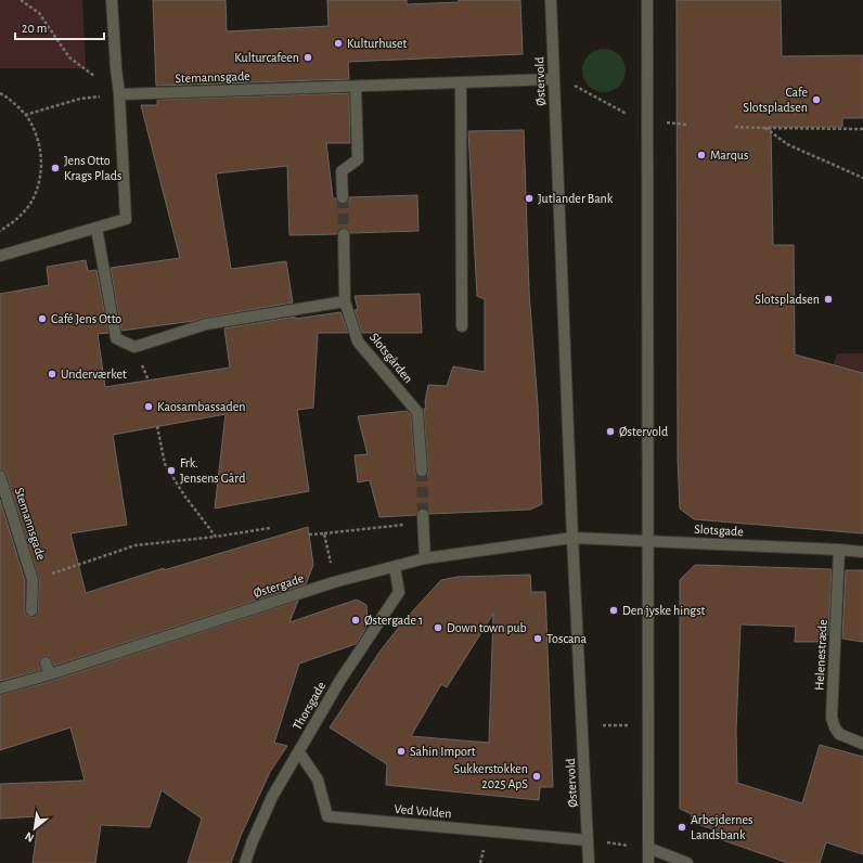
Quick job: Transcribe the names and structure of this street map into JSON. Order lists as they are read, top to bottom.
{
  "streets": {
    "street": [
      "Stemannsgade",
      "Østervold",
      "Slotsgården",
      "Slotsgade",
      "Østergade",
      "Helenestræde",
      "Thorsgade",
      "Ved Volden"
    ]
  },
  "crossings": [
    ["Stemannsgade", "Østervold"],
    ["Østervold", "Slotsgade"],
    ["Østervold", "Østergade"],
    ["Østervold", "Ved Volden"],
    ["Slotsgade", "Østergade"],
    ["Slotsgade", "Helenestræde"],
    ["Østergade", "Thorsgade"],
    ["Thorsgade", "Ved Volden"]
  ],
  "places": [
    "Kulturhuset",
    "Kulturcafeen",
    "Cafe Slotspladsen",
    "Marqus",
    "Jens Otto Krags Plads",
    "Jutlander Bank",
    "Slotspladsen",
    "Café Jens Otto",
    "Underværket",
    "Kaosambassaden",
    "Østervold",
    "Frk. Jensens Gård",
    "Den jyske hingst",
    "Østergade 1",
    "Down town pub",
    "Toscana",
    "Sahin Import",
    "Sukkerstokken 2025 ApS",
    "Arbejdernes Landsbank"
  ],
  "scale_bar": "20 m",
  "north": "bottom left"
}
